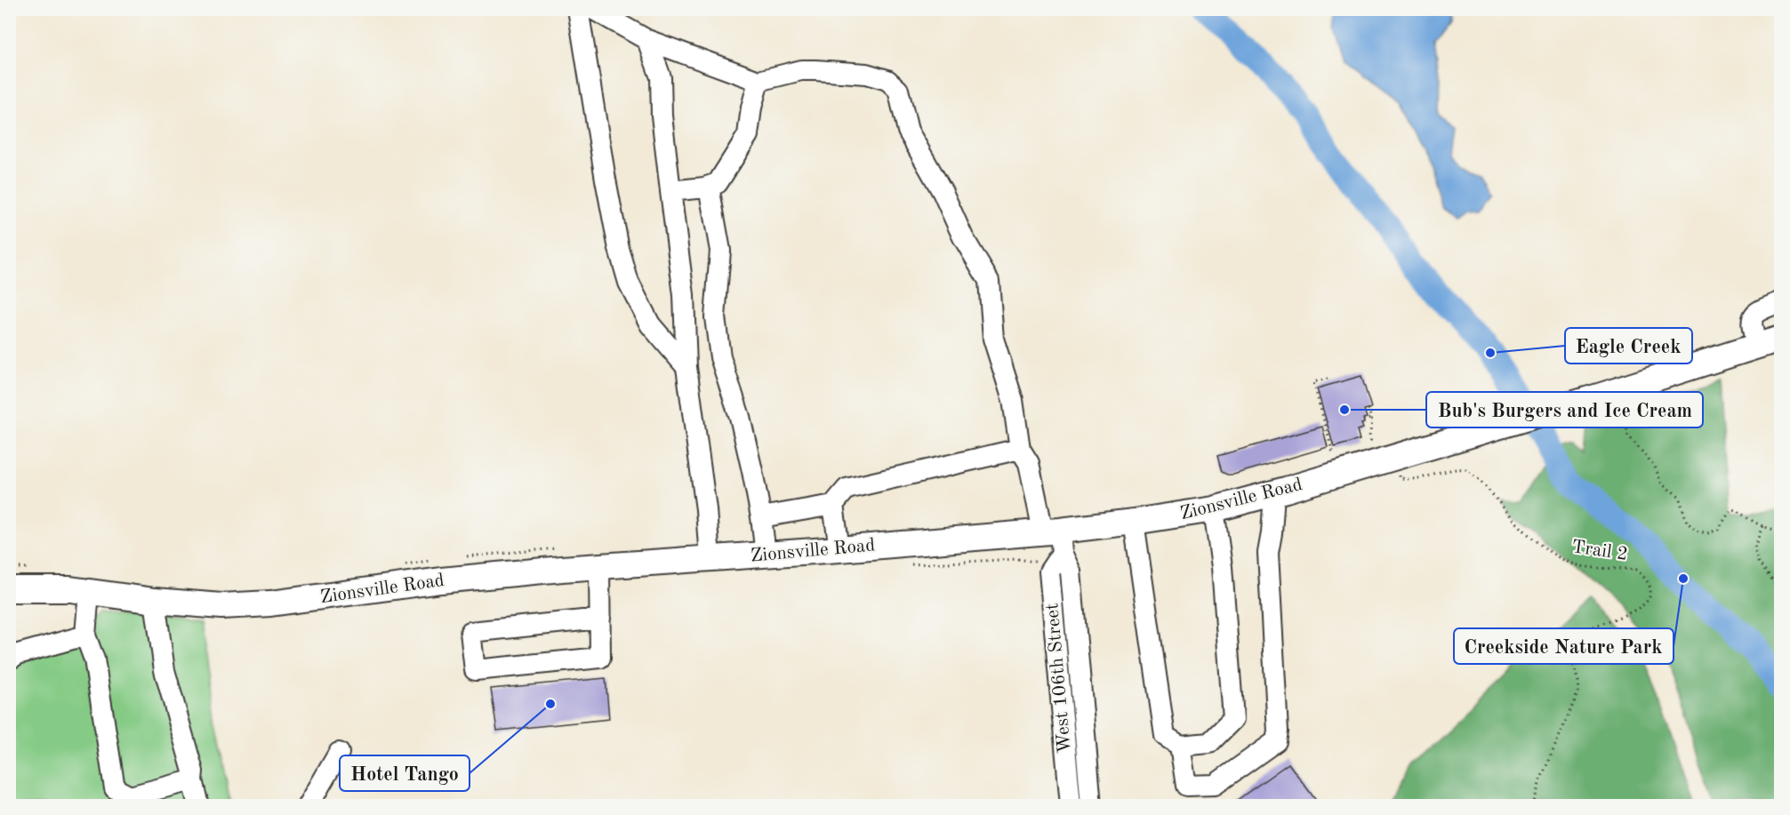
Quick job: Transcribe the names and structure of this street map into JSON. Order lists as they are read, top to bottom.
{
  "streets": {
    "main road": ["Zionsville Road"],
    "street": ["West 106th Street"],
    "path": ["Trail 2"]
  },
  "crossings": [
    ["Zionsville Road", "West 106th Street"]
  ],
  "places": [
    "Eagle Creek",
    "Bub's Burgers and Ice Cream",
    "Creekside Nature Park",
    "Hotel Tango"
  ]
}
